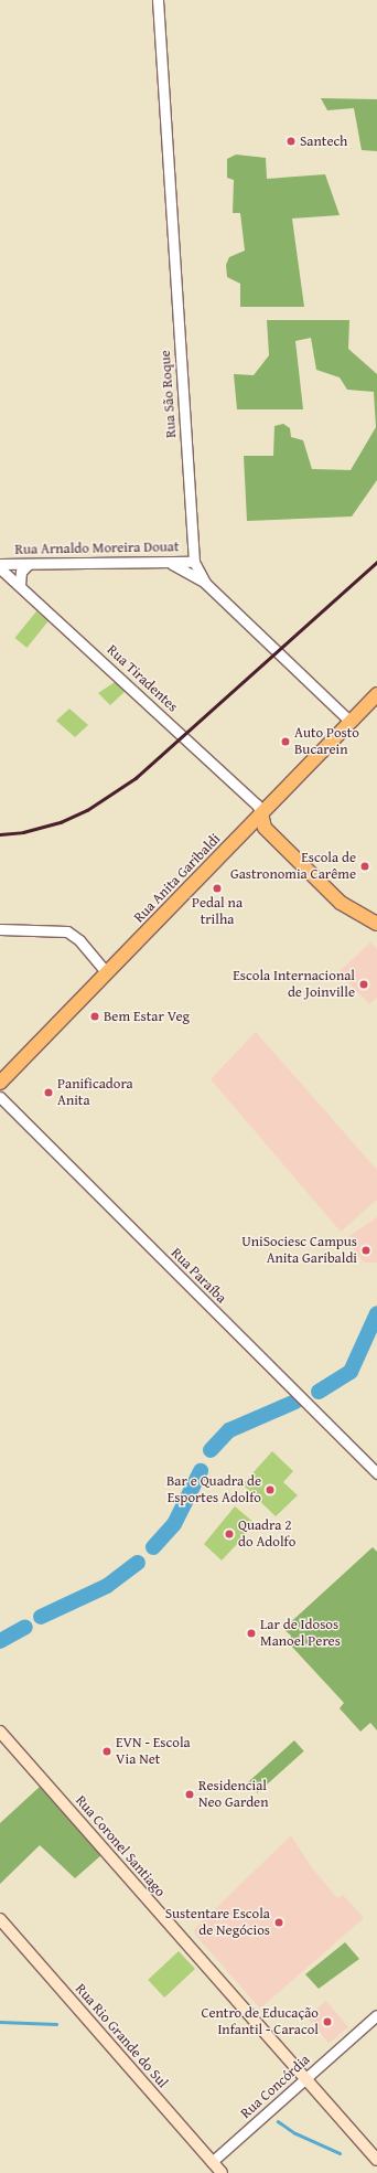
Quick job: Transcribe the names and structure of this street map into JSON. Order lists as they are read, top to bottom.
{
  "streets": {
    "main road": ["Rua Anita Garibaldi", "Rua Coronel Santiago", "Rua Rio Grande do Sul"],
    "street": [
      "Rua São Roque",
      "Rua Arnaldo Moreira Douat",
      "Rua Tiradentes",
      "Rua Paraíba",
      "Rua Concórdia"
    ]
  },
  "crossings": [
    ["Rua São Roque", "Rua Arnaldo Moreira Douat"],
    ["Rua São Roque", "Rua Anita Garibaldi"],
    ["Rua Tiradentes", "Rua Anita Garibaldi"],
    ["Rua Coronel Santiago", "Rua Concórdia"],
    ["Rua Rio Grande do Sul", "Rua Concórdia"]
  ],
  "places": [
    "Santech",
    "Auto Posto Bucarein",
    "Escola de Gastronomia Carême",
    "Pedal na trilha",
    "Escola Internacional de Joinville",
    "Bem Estar Veg",
    "Panificadora Anita",
    "UniSociesc Campus Anita Garibaldi",
    "Bar e Quadra de Esportes Adolfo",
    "Quadra 2 do Adolfo",
    "Lar de Idosos Manoel Peres",
    "EVN - Escola Via Net",
    "Residencial Neo Garden",
    "Sustentare Escola de Negócios",
    "Centro de Educação Infantil - Caracol"
  ]
}
